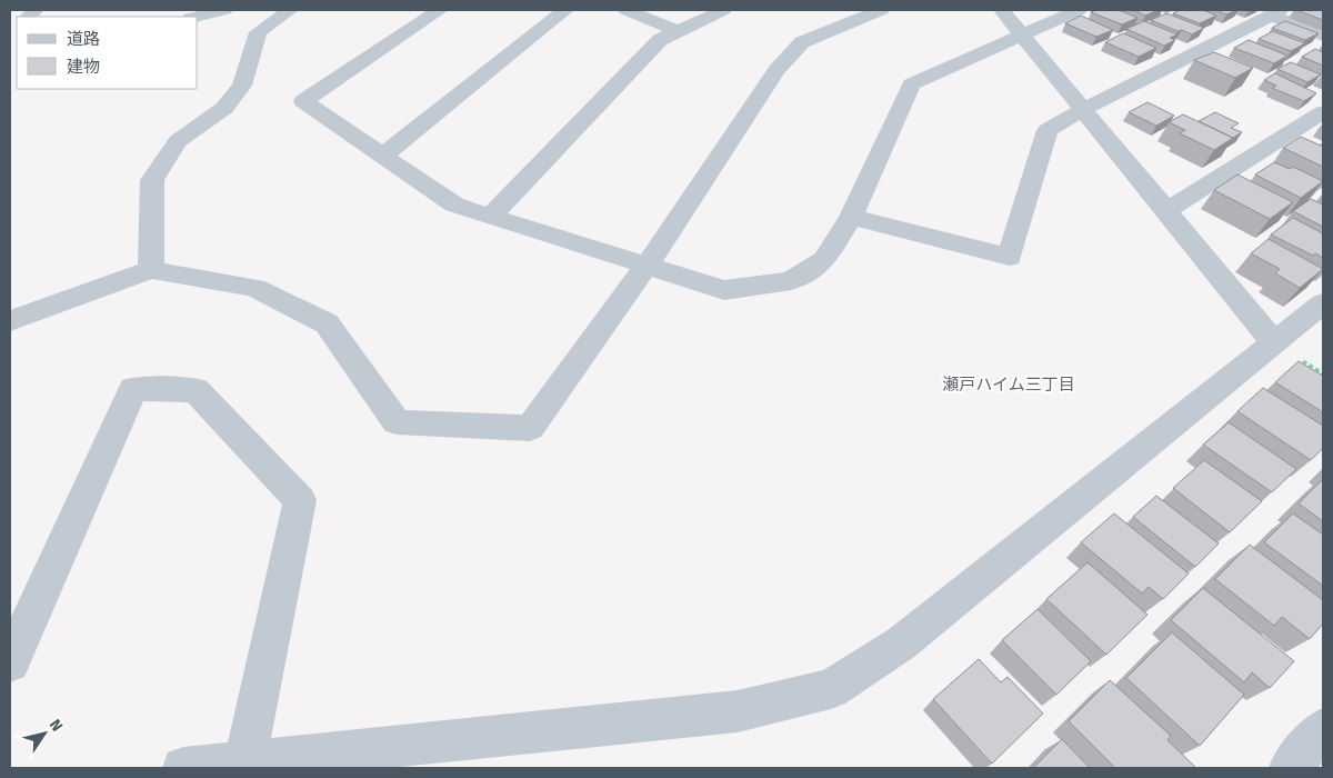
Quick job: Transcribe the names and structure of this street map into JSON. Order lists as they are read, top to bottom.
{
  "districts": ["瀬戸ハイム三丁目"],
  "legend": ["道路", "建物"],
  "north": "top right"
}
